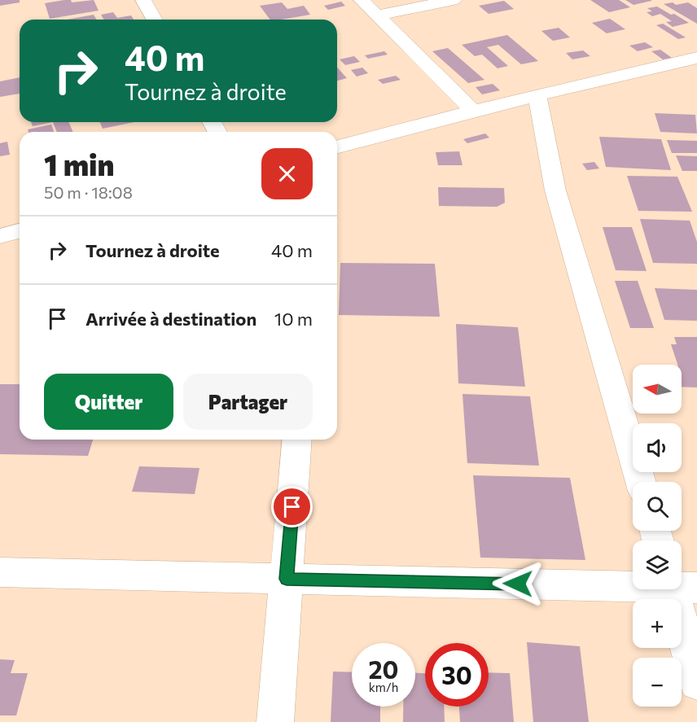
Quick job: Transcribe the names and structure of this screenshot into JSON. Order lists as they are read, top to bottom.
{
  "north": "left",
  "page": {
    "turn": ["40 m", "Tournez à droite"],
    "heading": ["1 min", "50 m · 18:08"],
    "list": [
      {
        "name": "Tournez à droite",
        "value": "40 m"
      },
      {
        "name": "Arrivée à destination",
        "value": "10 m"
      }
    ],
    "buttons": ["Quitter", "Partager"],
    "map_buttons": ["+", "−"],
    "speed": "20 km/h",
    "limit": "30"
  }
}
